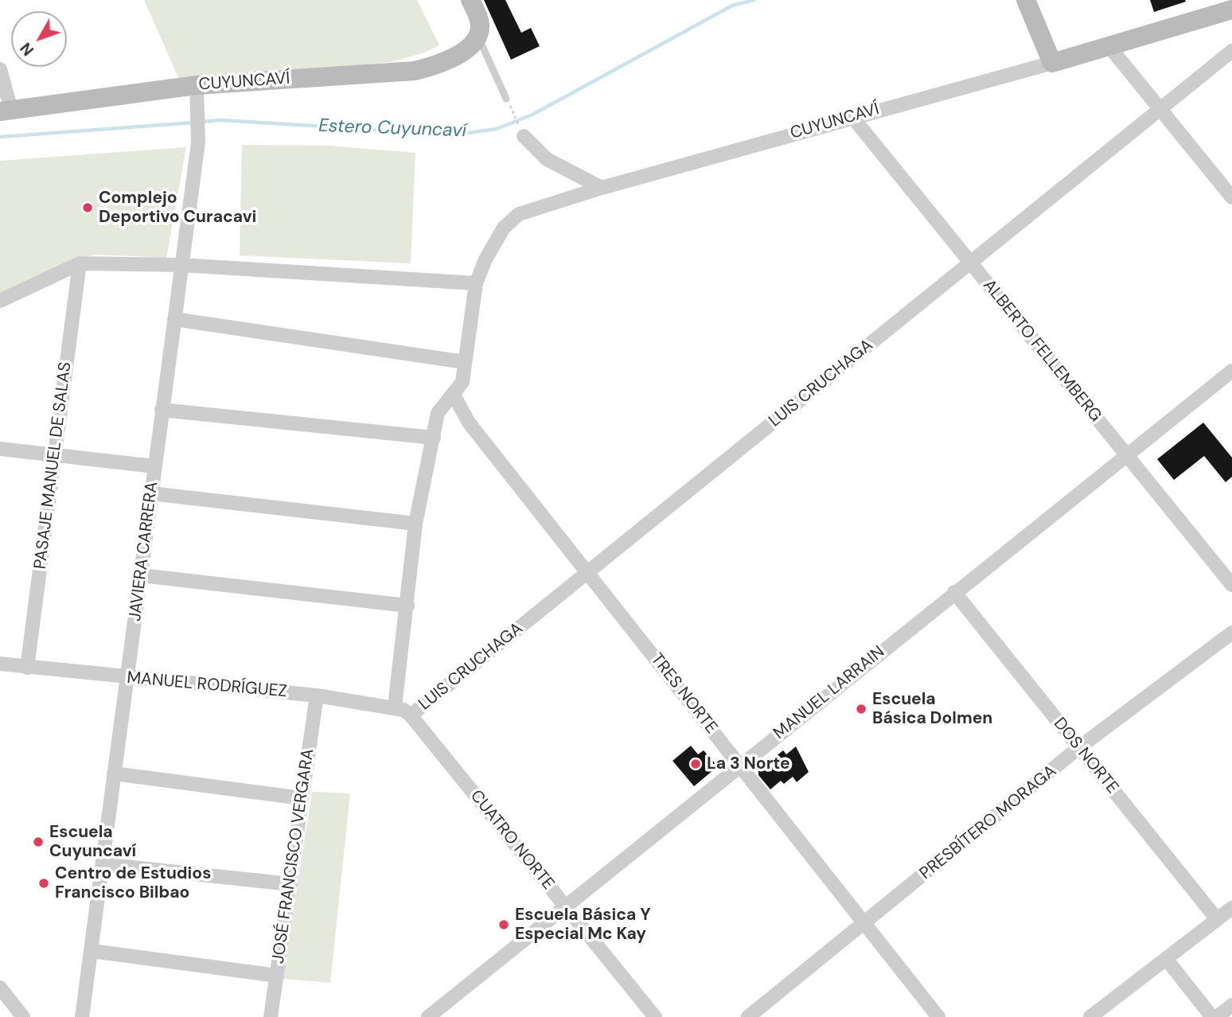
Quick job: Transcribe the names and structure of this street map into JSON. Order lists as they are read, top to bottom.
{
  "streets": {
    "street": [
      "CUYUNCAVÍ",
      "ALBERTO FELLEMBERG",
      "LUIS CRUCHAGA",
      "PASAJE MANUEL DE SALAS",
      "JAVIERA CARRERA",
      "MANUEL RODRÍGUEZ",
      "MANUEL LARRAIN",
      "TRES NORTE",
      "DOS NORTE",
      "PRESBÍTERO MORAGA",
      "CUATRO NORTE",
      "JOSÉ FRANCISCO VERGARA"
    ]
  },
  "crossings": [
    ["CUYUNCAVÍ", "ALBERTO FELLEMBERG"],
    ["CUYUNCAVÍ", "JAVIERA CARRERA"],
    ["CUYUNCAVÍ", "MANUEL RODRÍGUEZ"],
    ["CUYUNCAVÍ", "TRES NORTE"],
    ["ALBERTO FELLEMBERG", "LUIS CRUCHAGA"],
    ["ALBERTO FELLEMBERG", "MANUEL LARRAIN"],
    ["LUIS CRUCHAGA", "MANUEL RODRÍGUEZ"],
    ["LUIS CRUCHAGA", "TRES NORTE"],
    ["LUIS CRUCHAGA", "CUATRO NORTE"],
    ["PASAJE MANUEL DE SALAS", "MANUEL RODRÍGUEZ"],
    ["JAVIERA CARRERA", "MANUEL RODRÍGUEZ"],
    ["MANUEL RODRÍGUEZ", "CUATRO NORTE"],
    ["MANUEL RODRÍGUEZ", "JOSÉ FRANCISCO VERGARA"],
    ["MANUEL LARRAIN", "TRES NORTE"],
    ["MANUEL LARRAIN", "DOS NORTE"],
    ["MANUEL LARRAIN", "CUATRO NORTE"],
    ["TRES NORTE", "PRESBÍTERO MORAGA"],
    ["DOS NORTE", "PRESBÍTERO MORAGA"]
  ],
  "water": ["Estero Cuyuncaví"],
  "places": [
    "Complejo Deportivo Curacavi",
    "Escuela Básica Dolmen",
    "La 3 Norte",
    "Escuela Cuyuncaví",
    "Centro de Estudios Francisco Bilbao",
    "Escuela Básica Y Especial Mc Kay"
  ],
  "north": "bottom left"
}
